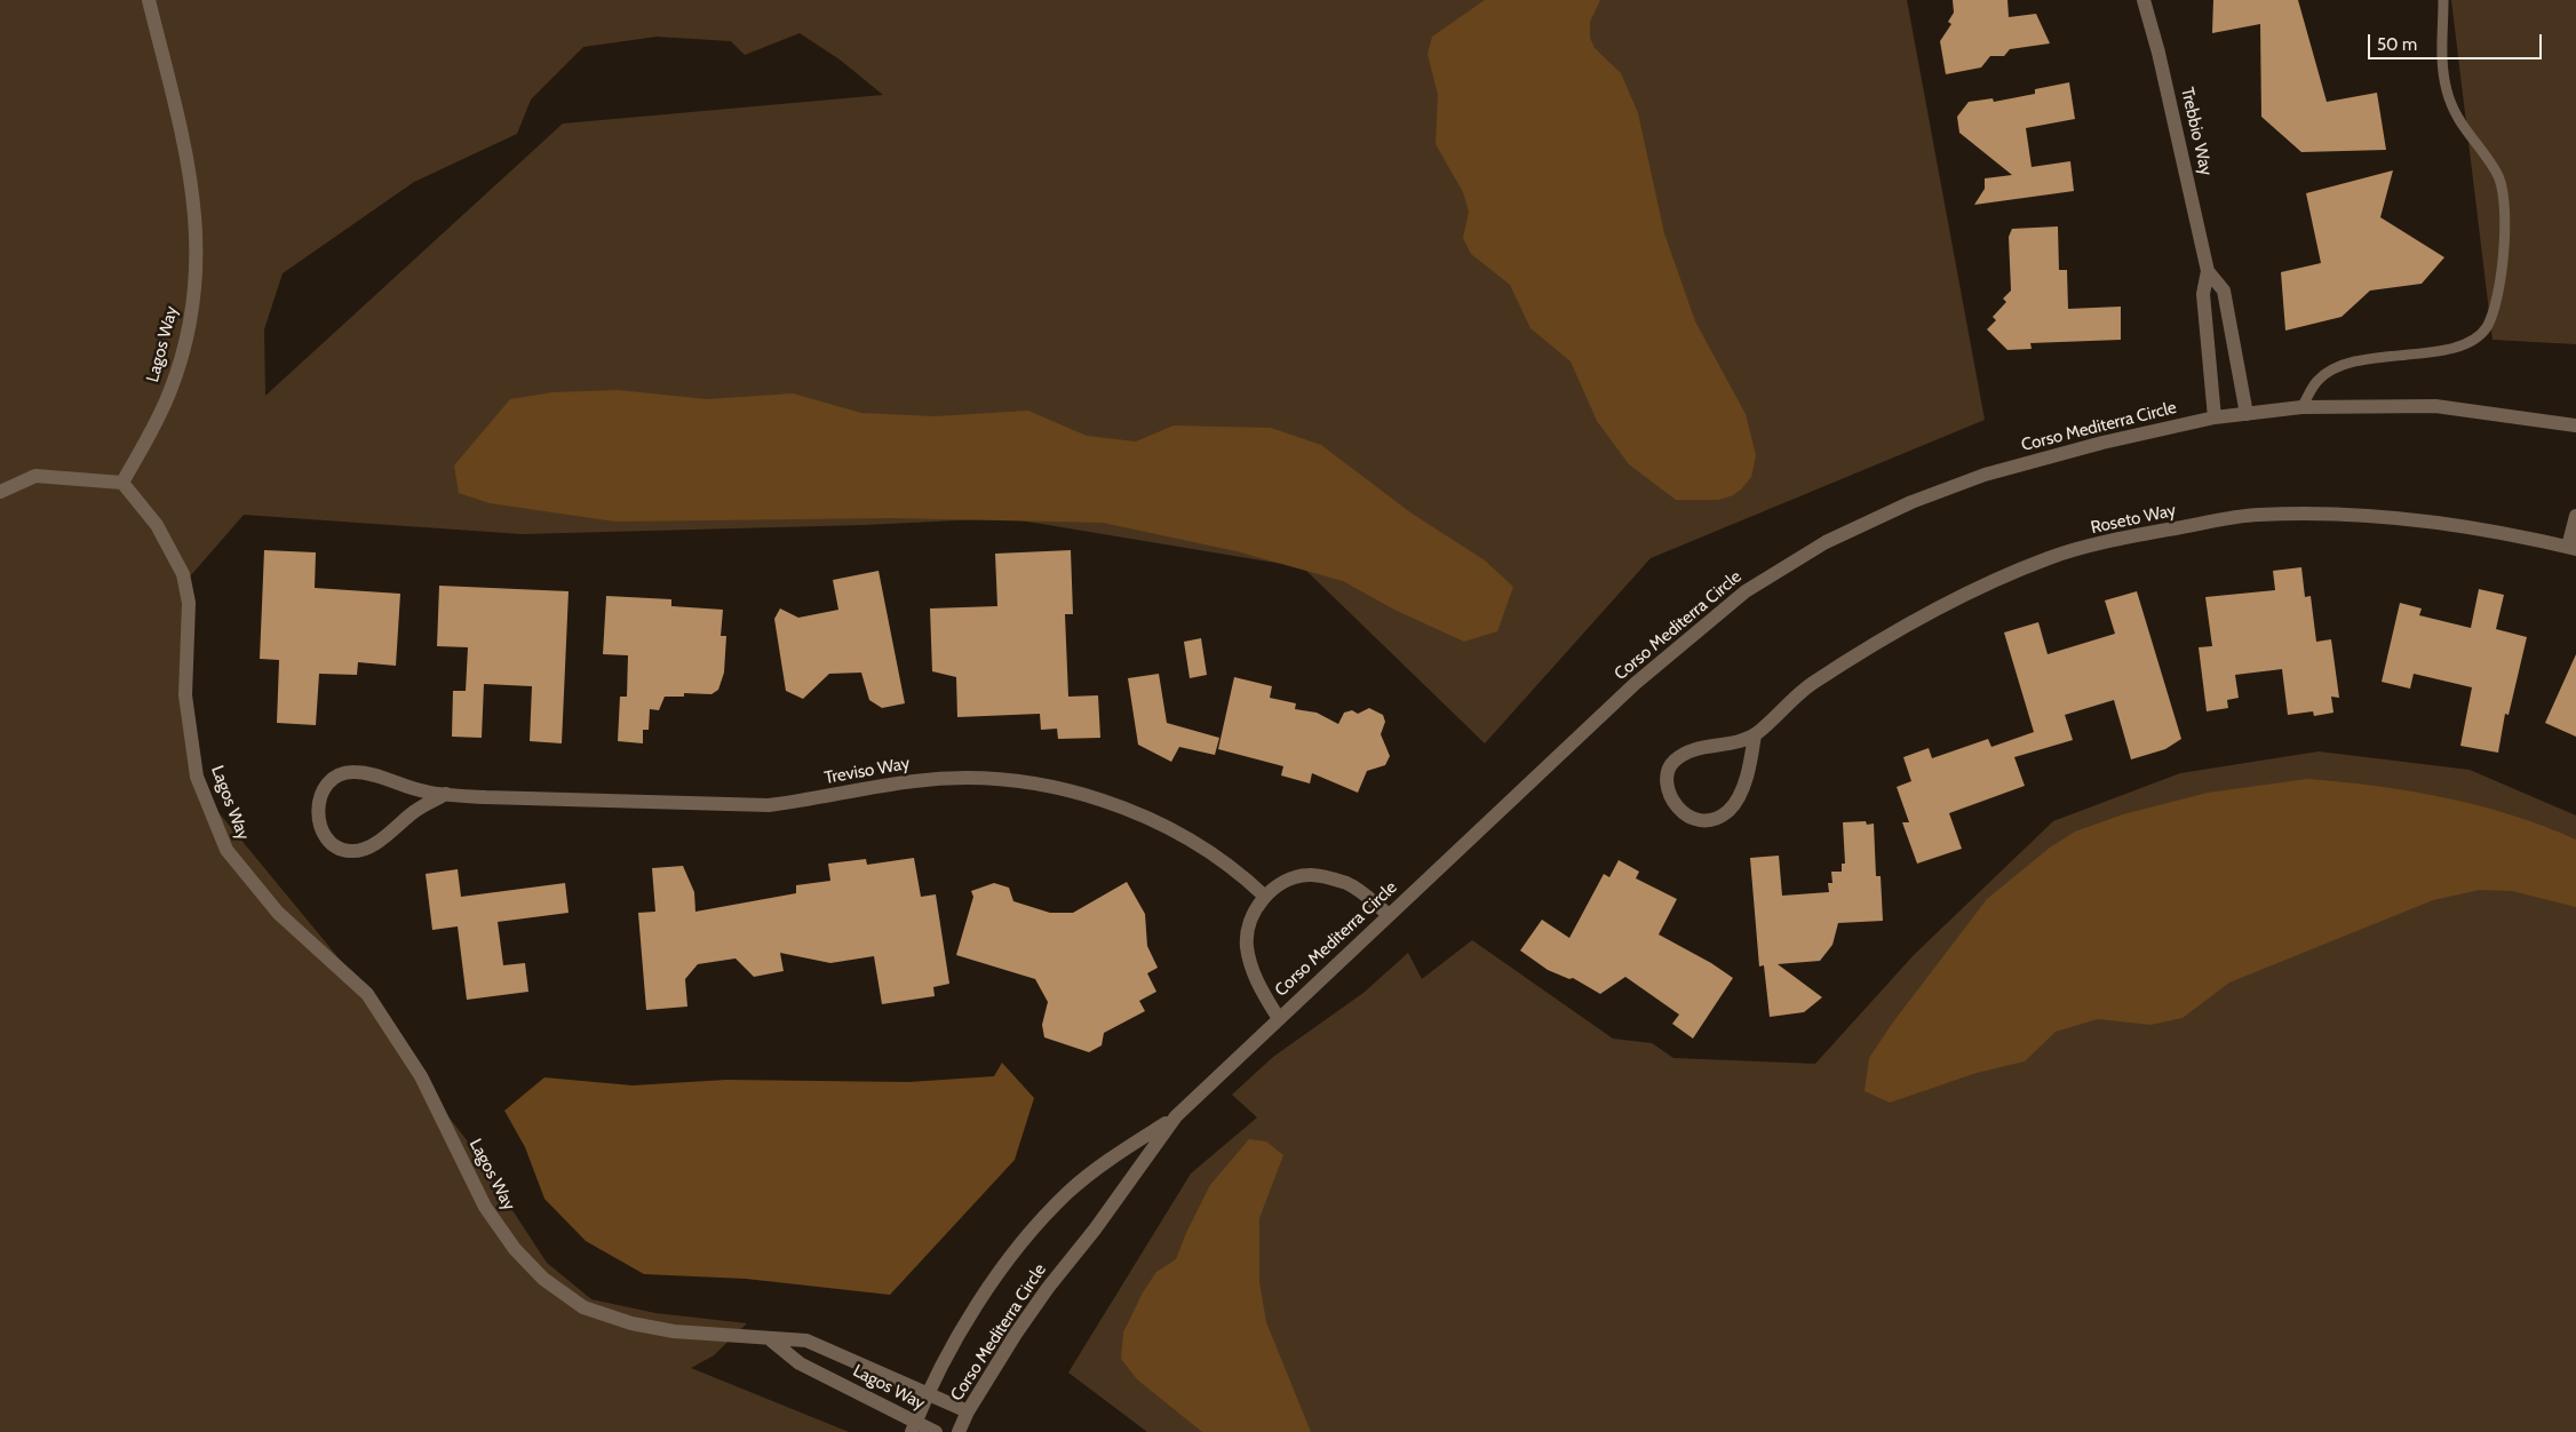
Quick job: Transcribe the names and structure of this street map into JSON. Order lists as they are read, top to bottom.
{
  "streets": {
    "street": [
      "Trebbio Way",
      "Lagos Way",
      "Corso Mediterra Circle",
      "Roseto Way",
      "Treviso Way"
    ]
  },
  "crossings": [
    ["Trebbio Way", "Corso Mediterra Circle"],
    ["Lagos Way", "Corso Mediterra Circle"]
  ],
  "scale_bar": "50 m"
}
